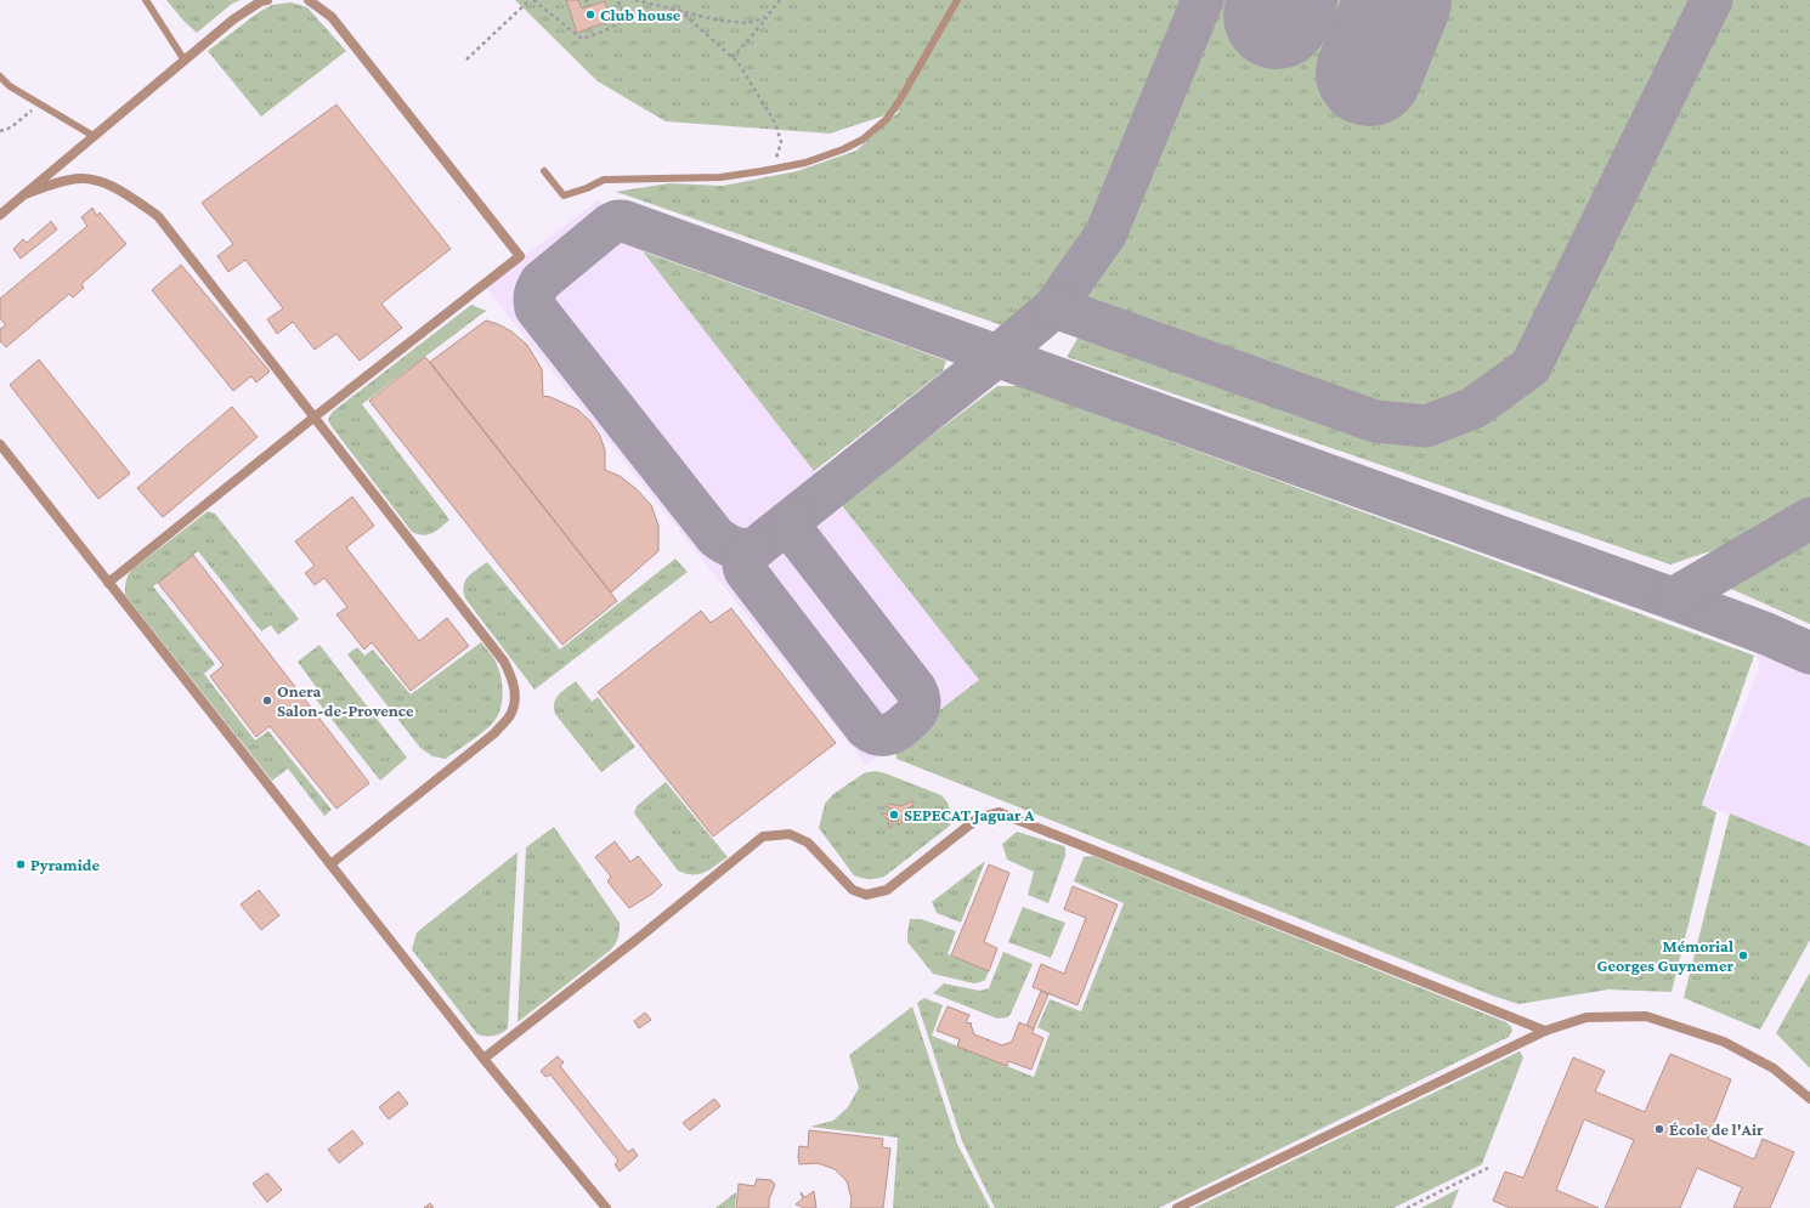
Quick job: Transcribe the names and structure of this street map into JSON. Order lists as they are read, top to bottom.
{
  "places": [
    "Club house",
    "Onera Salon-de-Provence",
    "SEPECAT Jaguar A",
    "Pyramide",
    "Mémorial Georges Guynemer",
    "École de l'Air"
  ]
}
